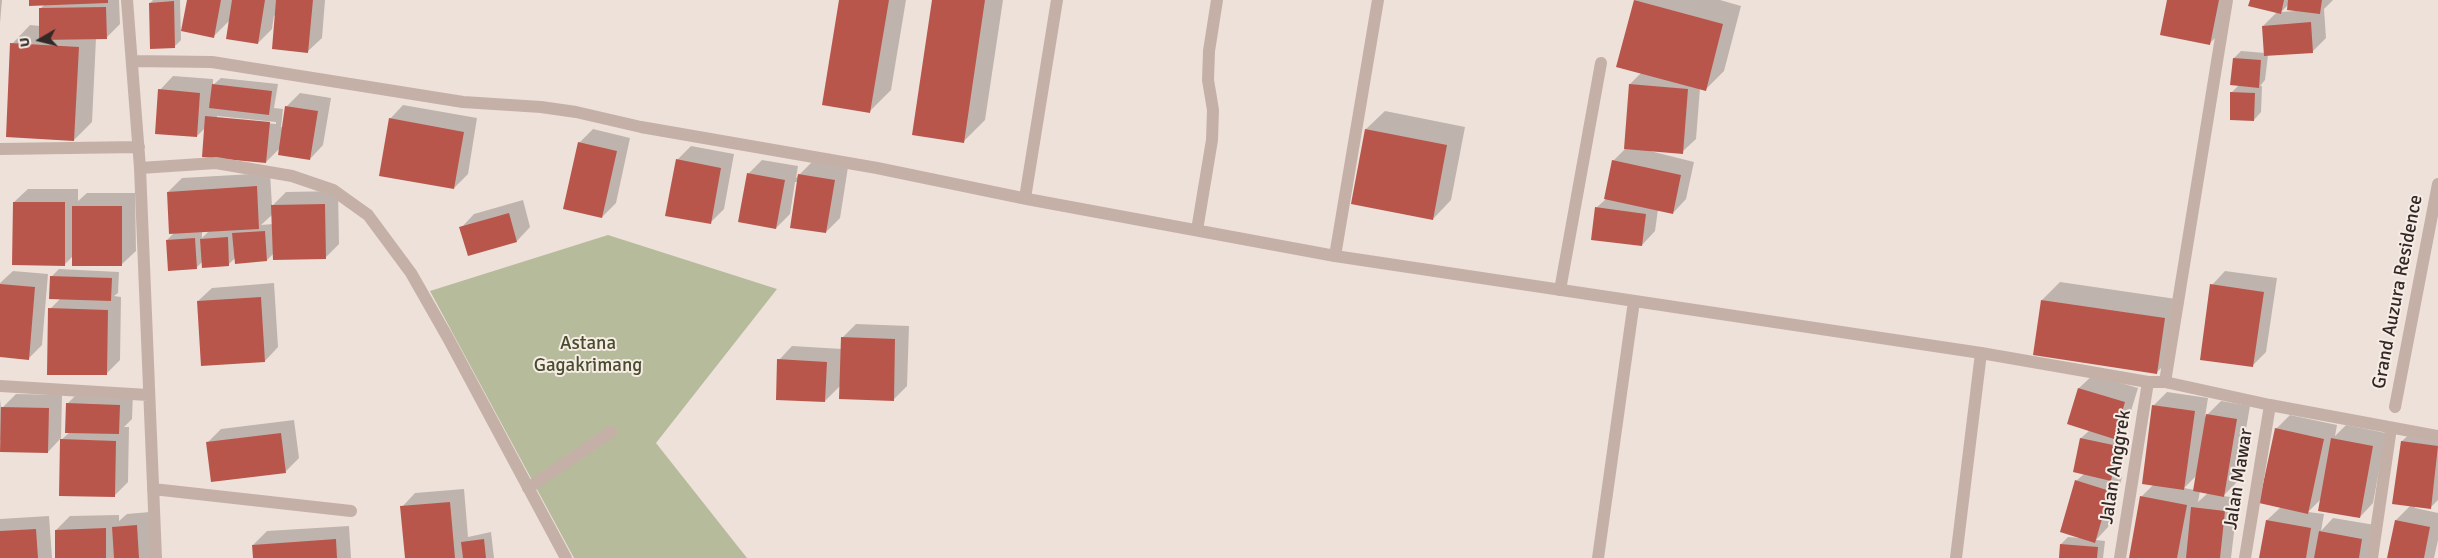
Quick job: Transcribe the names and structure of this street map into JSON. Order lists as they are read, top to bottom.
{
  "streets": {
    "street": ["Grand Auzura Residence", "Jalan Anggrek", "Jalan Mawar"]
  },
  "parks": ["Astana Gagakrimang"],
  "north": "left"
}
